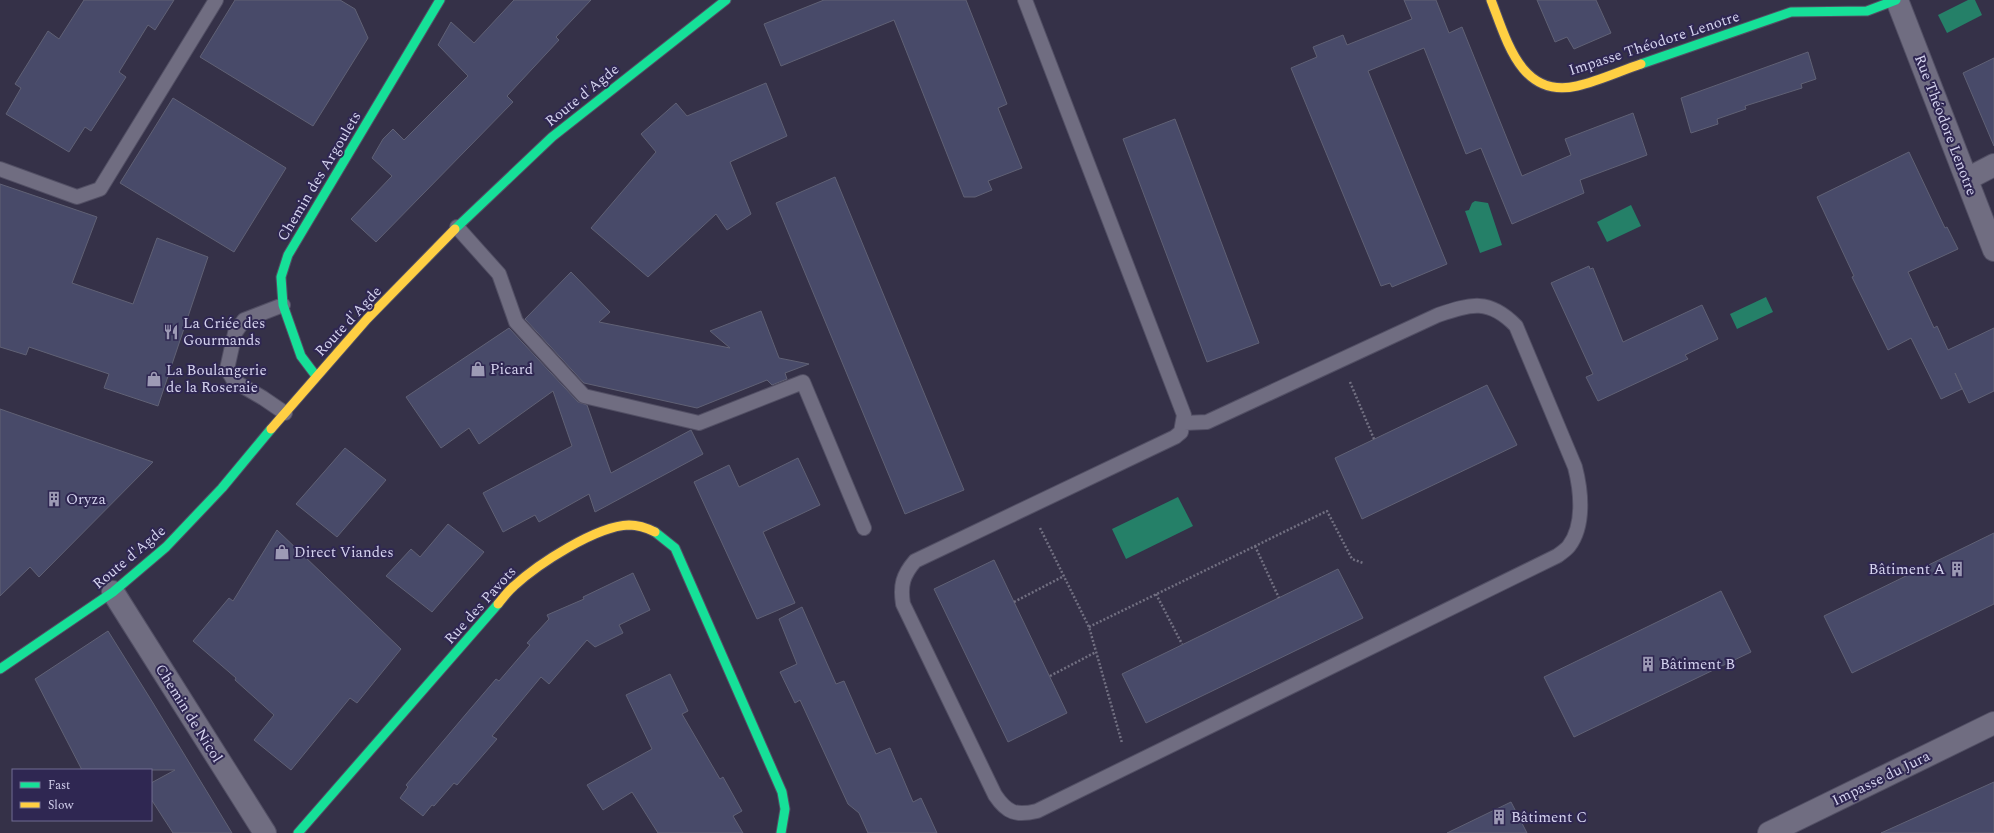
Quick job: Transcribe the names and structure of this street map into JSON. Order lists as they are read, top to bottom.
{
  "streets": {
    "street": [
      "Impasse Théodore Lenotre",
      "Route d'Agde",
      "Rue Théodore Lenotre",
      "Chemin des Argoulets",
      "Rue des Pavots",
      "Chemin de Nicol",
      "Impasse du Jura"
    ]
  },
  "crossings": [
    ["Impasse Théodore Lenotre", "Rue Théodore Lenotre"],
    ["Route d'Agde", "Chemin des Argoulets"],
    ["Route d'Agde", "Chemin de Nicol"]
  ],
  "places": {
    "restaurant": ["La Criée des Gourmands"],
    "shop": ["Picard", "La Boulangerie de la Roseraie", "Direct Viandes"],
    "building": [
      "Oryza",
      "Bâtiment A",
      "Bâtiment B",
      "Bâtiment C"
    ]
  },
  "legend": ["Fast", "Slow"]
}
